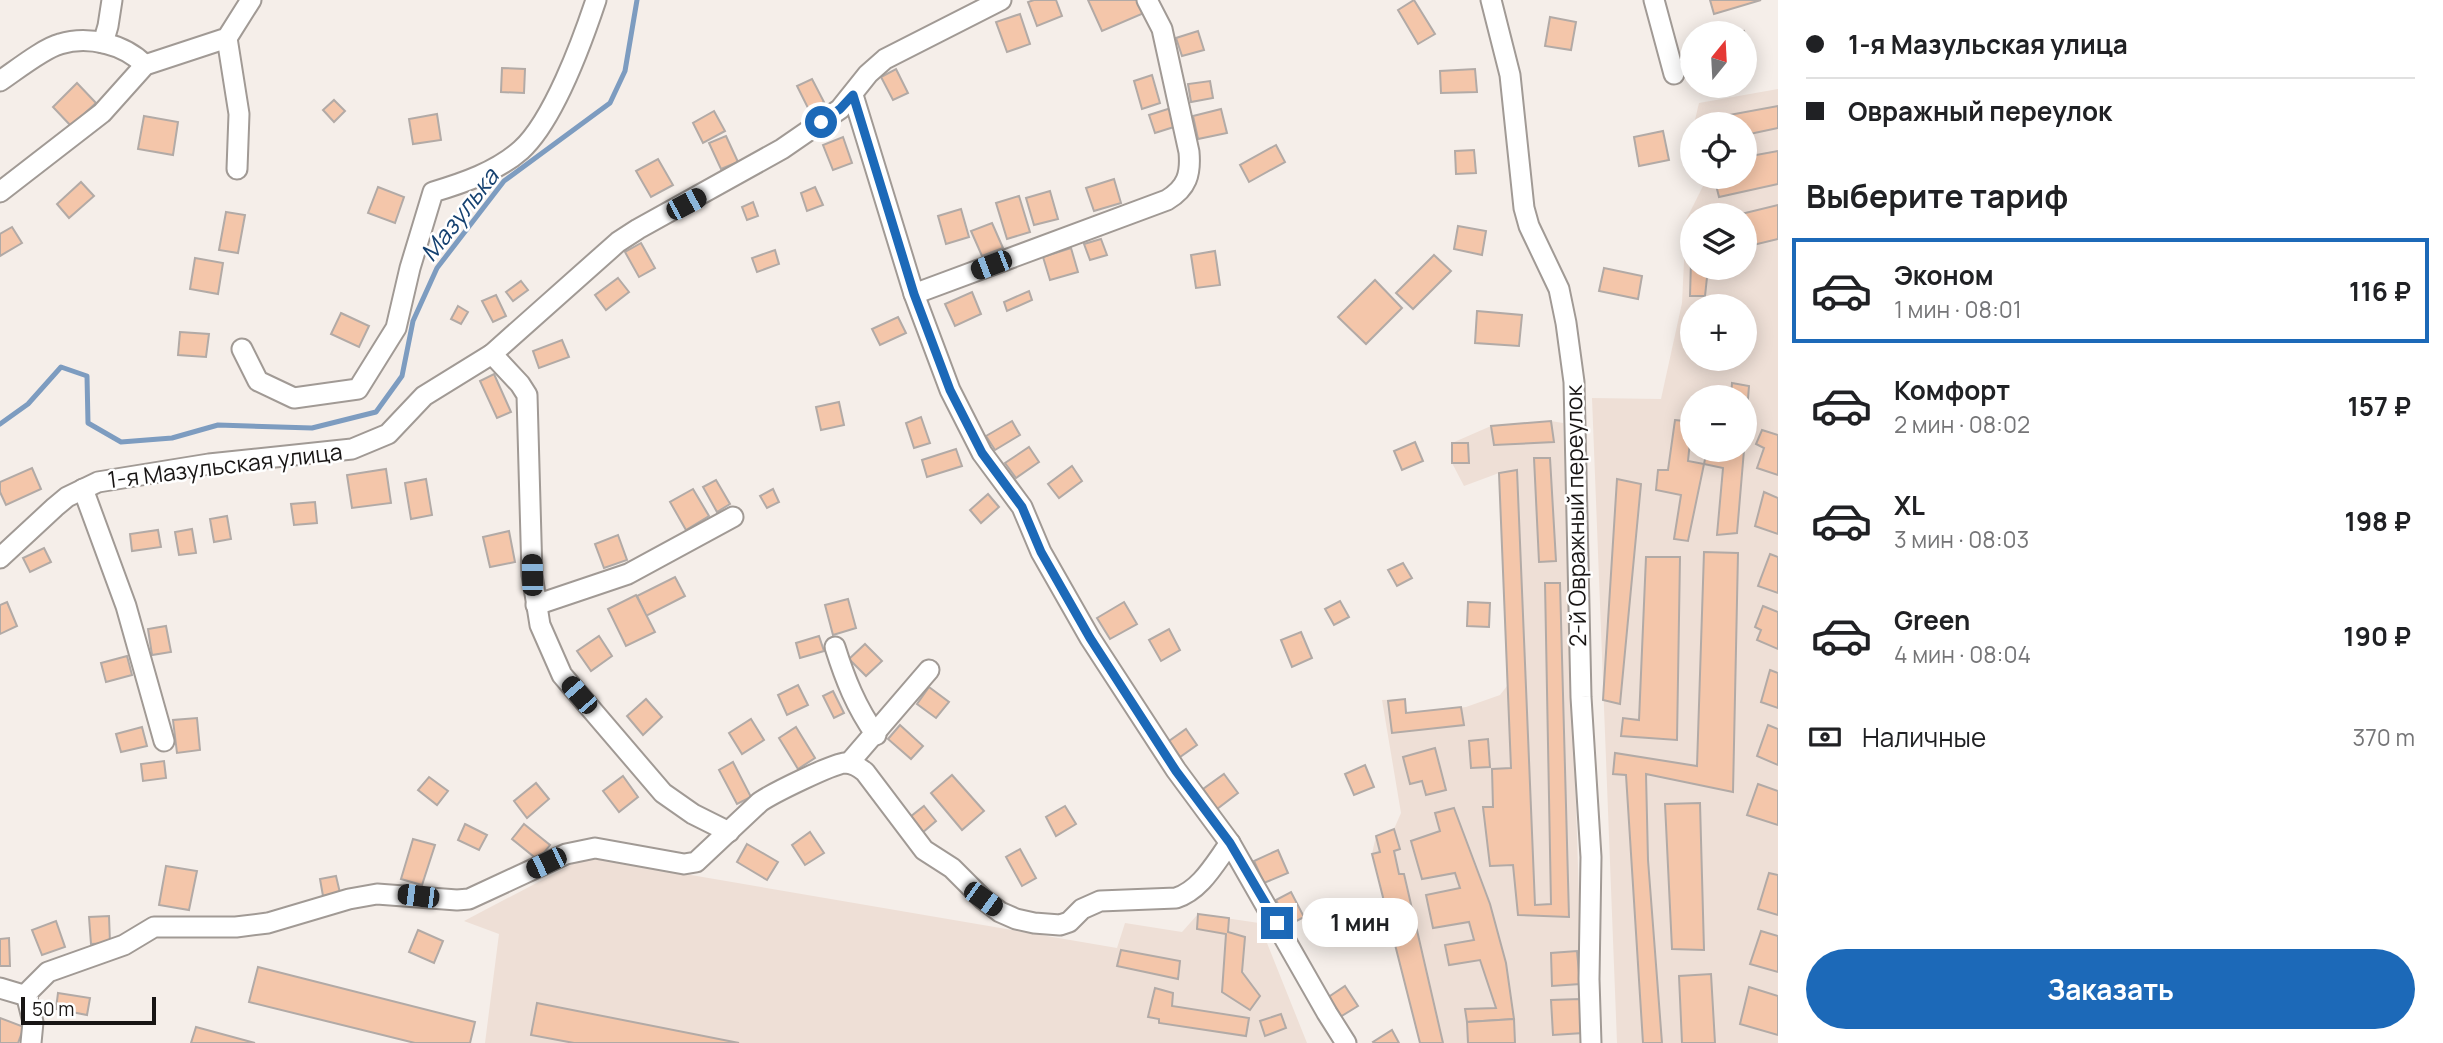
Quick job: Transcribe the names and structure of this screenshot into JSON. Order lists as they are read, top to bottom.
{
  "streets": {
    "street": ["1-я Мазульская улица", "2-й Овражный переулок"]
  },
  "water": ["Мазулька"],
  "scale_bar": "50 m",
  "north": "top",
  "page": {
    "banner": ["1-я Мазульская улица", "Овражный переулок"],
    "map_buttons": ["+", "−"],
    "heading": "Выберите тариф",
    "list": [
      {
        "name": "Эконом",
        "note": "1 мин · 08:01",
        "value": "116 ₽"
      },
      {
        "name": "Комфорт",
        "note": "2 мин · 08:02",
        "value": "157 ₽"
      },
      {
        "name": "XL",
        "note": "3 мин · 08:03",
        "value": "198 ₽"
      },
      {
        "name": "Green",
        "note": "4 мин · 08:04",
        "value": "190 ₽"
      }
    ],
    "pay": ["Наличные", "370 m"],
    "bubble": "1 мин",
    "buttons": "Заказать",
    "scale": "50 m"
  }
}
